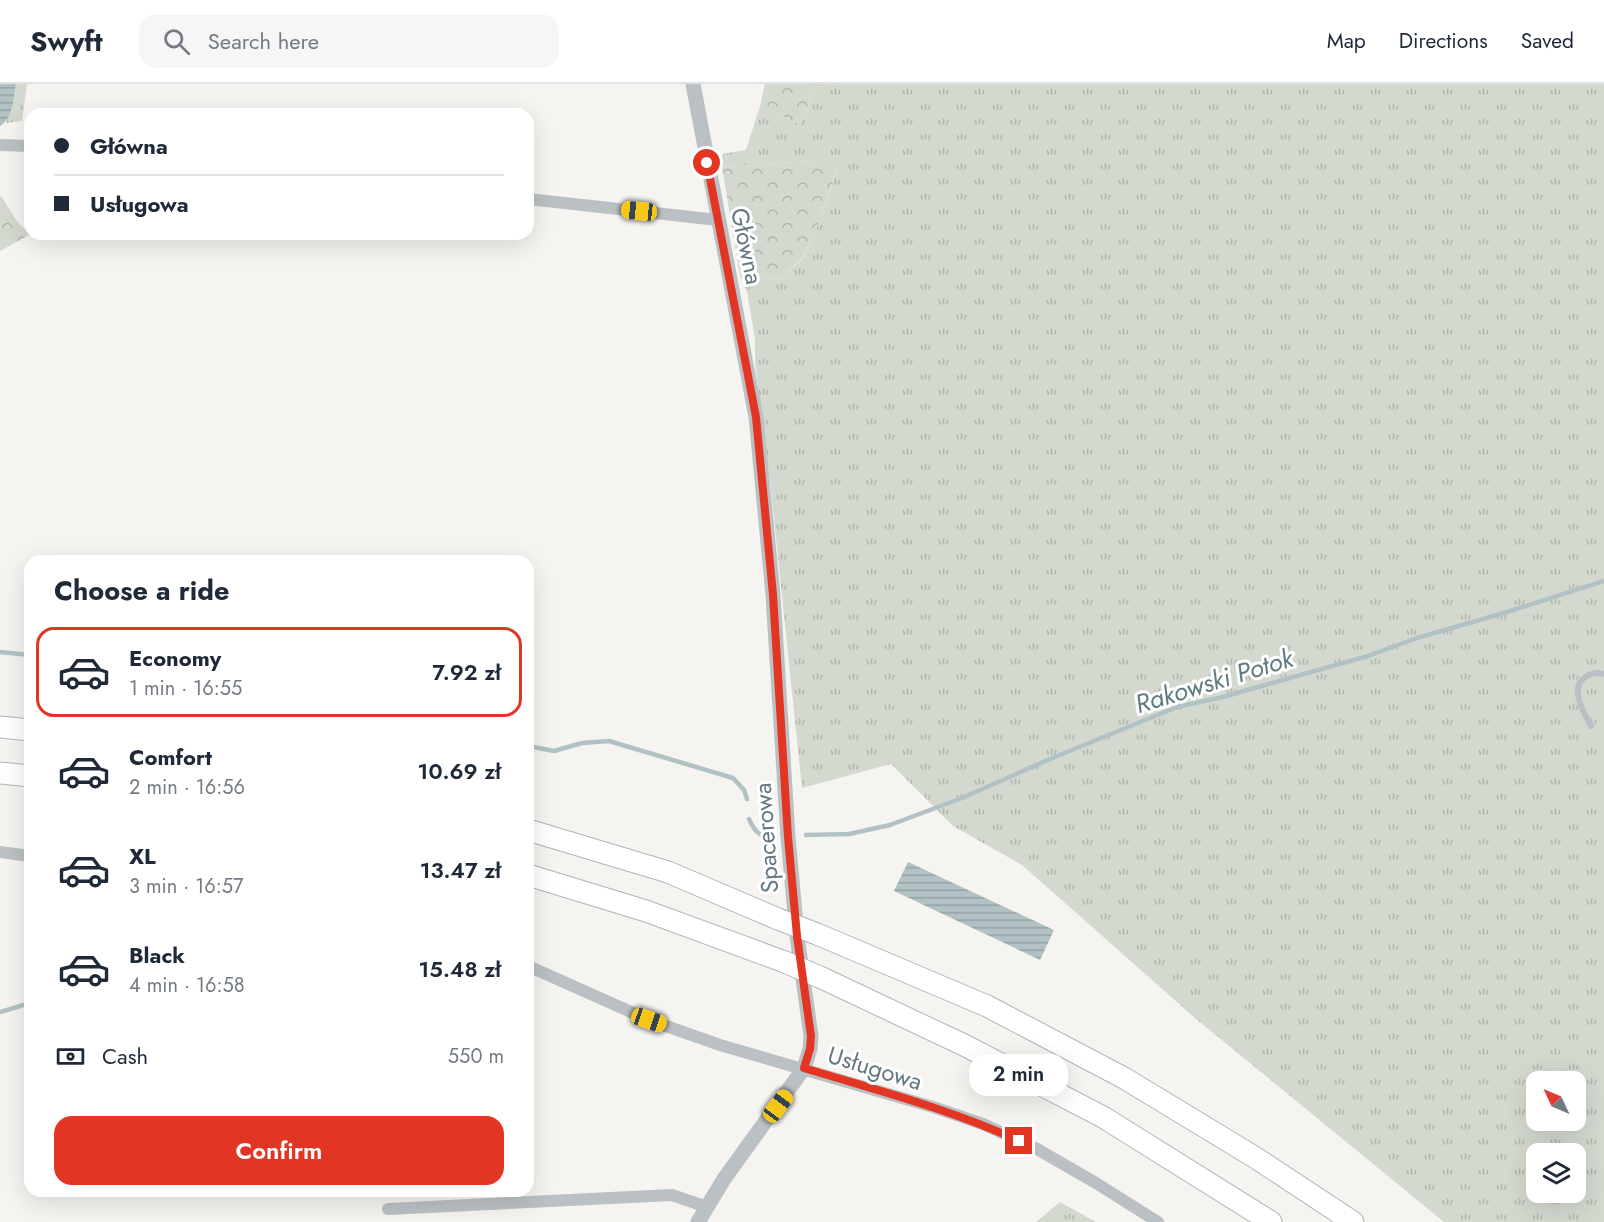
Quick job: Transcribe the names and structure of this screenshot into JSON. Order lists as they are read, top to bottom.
{
  "streets": {
    "street": ["Główna", "Spacerowa", "Usługowa"]
  },
  "crossings": [
    ["Główna", "Spacerowa"],
    ["Spacerowa", "Usługowa"]
  ],
  "water": ["Rakowski Potok"],
  "north": "top left",
  "page": {
    "header": "Swyft",
    "search": "Search here",
    "nav": ["Map", "Directions", "Saved"],
    "banner": ["Główna", "Usługowa"],
    "heading": "Choose a ride",
    "list": [
      {
        "name": "Economy",
        "note": "1 min · 16:55",
        "value": "7.92 zł"
      },
      {
        "name": "Comfort",
        "note": "2 min · 16:56",
        "value": "10.69 zł"
      },
      {
        "name": "XL",
        "note": "3 min · 16:57",
        "value": "13.47 zł"
      },
      {
        "name": "Black",
        "note": "4 min · 16:58",
        "value": "15.48 zł"
      }
    ],
    "pay": ["Cash", "550 m"],
    "bubble": "2 min",
    "buttons": "Confirm"
  }
}
